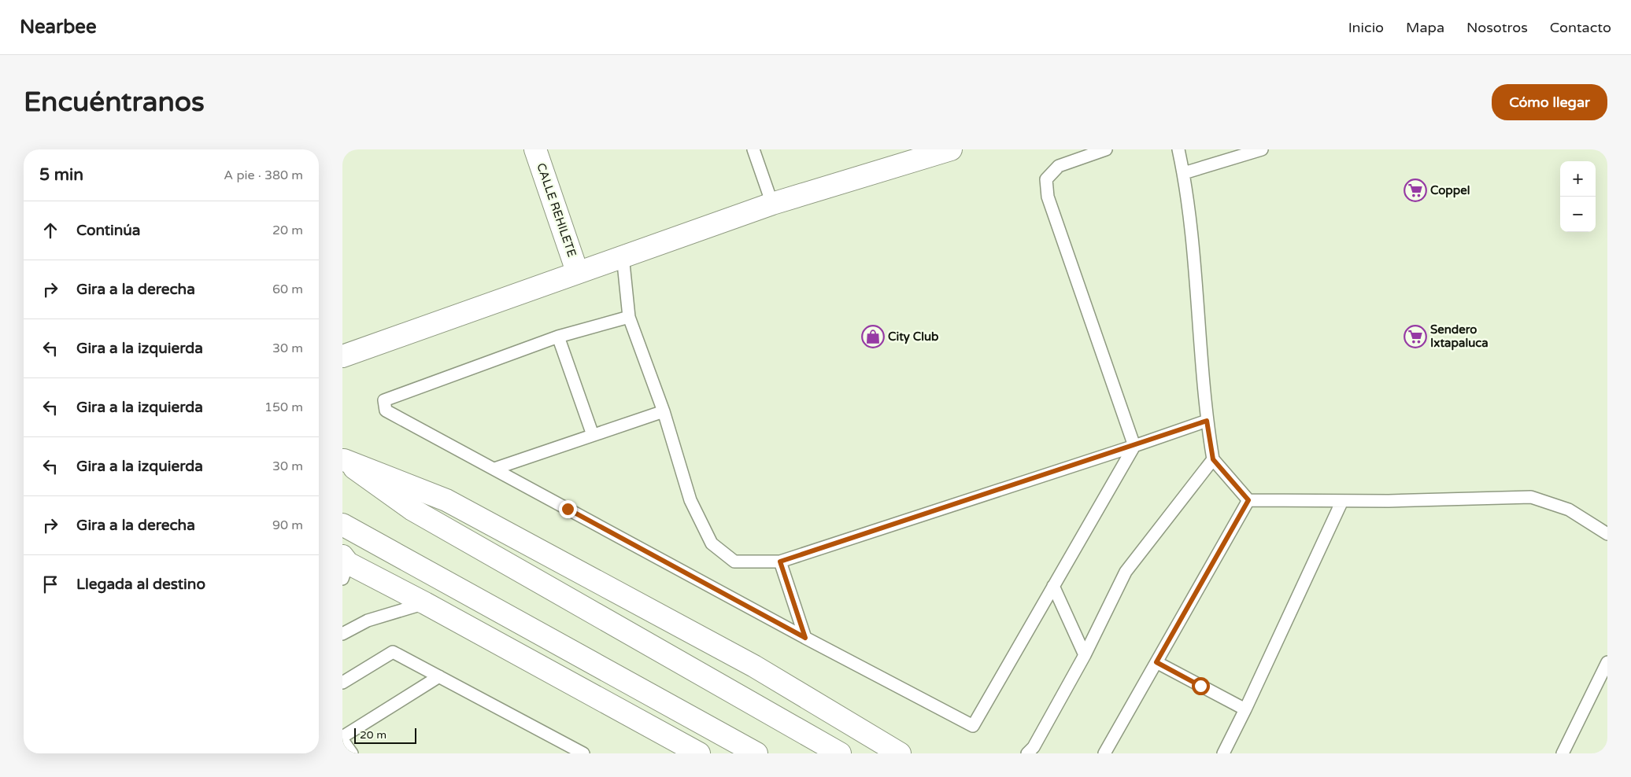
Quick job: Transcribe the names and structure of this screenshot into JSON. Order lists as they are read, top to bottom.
{
  "streets": {
    "main road": ["CALLE REHILETE"]
  },
  "places": {
    "supermarket": ["Coppel", "Sendero Ixtapaluca"],
    "shop": ["City Club"]
  },
  "scale_bar": "20 m",
  "page": {
    "header": "Nearbee",
    "nav": [
      "Inicio",
      "Mapa",
      "Nosotros",
      "Contacto"
    ],
    "buttons": "Cómo llegar",
    "title": "Encuéntranos",
    "heading": ["5 min", "A pie · 380 m"],
    "map_buttons": ["+", "−"],
    "list": [
      ["Continúa", "20 m"],
      ["Gira a la derecha", "60 m"],
      ["Gira a la izquierda", "30 m"],
      ["Gira a la izquierda", "150 m"],
      ["Gira a la izquierda", "30 m"],
      ["Gira a la derecha", "90 m"],
      "Llegada al destino"
    ],
    "scale": "20 m"
  }
}
